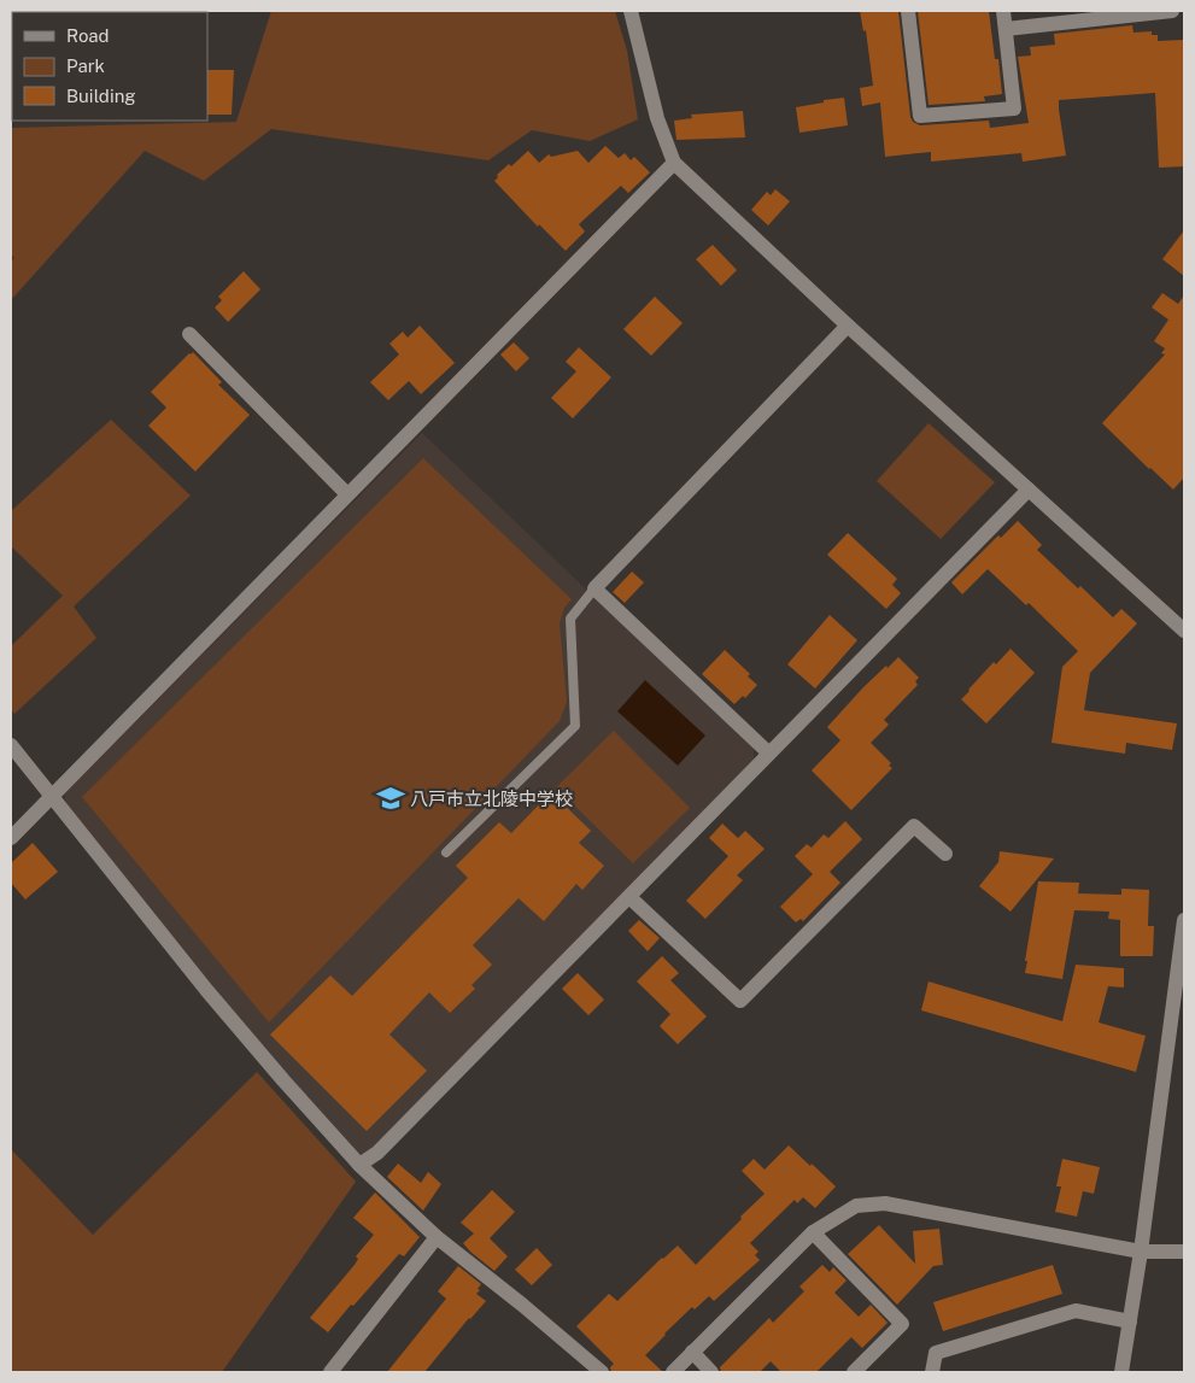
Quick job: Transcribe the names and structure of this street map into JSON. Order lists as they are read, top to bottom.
{
  "places": {
    "school or university": ["八戸市立北陵中学校"]
  },
  "legend": ["Road", "Park", "Building"]
}
